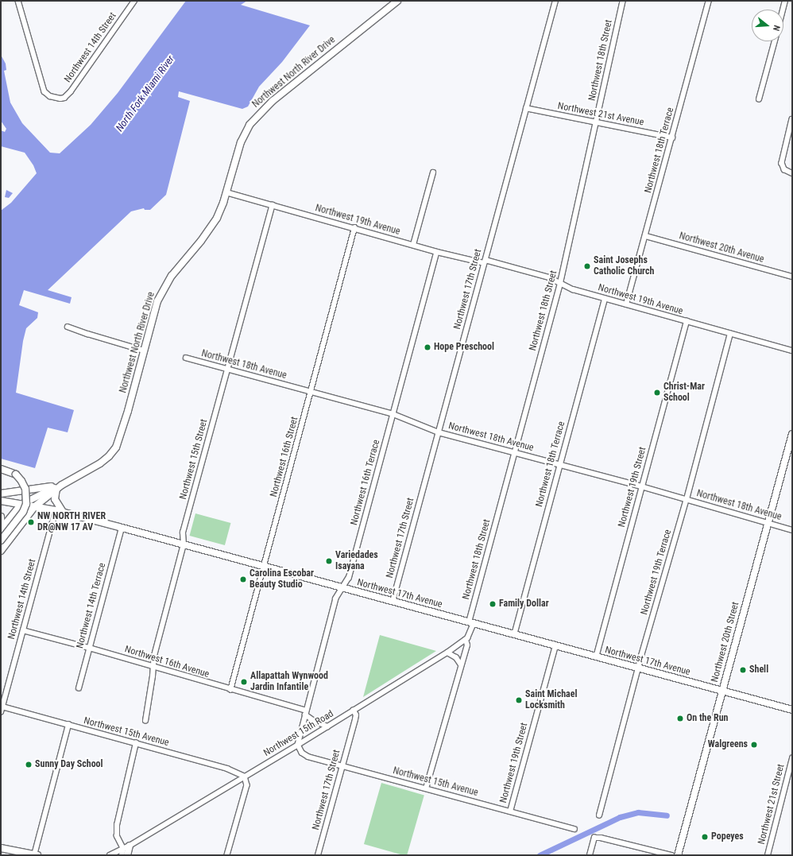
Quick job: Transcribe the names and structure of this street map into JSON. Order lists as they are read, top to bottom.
{
  "streets": {
    "main road": ["Northwest North River Drive", "Northwest 17th Avenue", "Northwest 20th Street"],
    "street": [
      "Northwest 14th Street",
      "Northwest 18th Street",
      "Northwest 21st Avenue",
      "Northwest 18th Terrace",
      "Northwest 19th Avenue",
      "Northwest 20th Avenue",
      "Northwest 17th Street",
      "Northwest 18th Avenue",
      "Northwest 16th Street",
      "Northwest 15th Street",
      "Northwest 16th Terrace",
      "Northwest 19th Street",
      "Northwest 19th Terrace",
      "Northwest 14th Terrace",
      "Northwest 16th Avenue",
      "Northwest 15th Avenue",
      "Northwest 15th Road",
      "Northwest 21st Street"
    ]
  },
  "crossings": [
    ["Northwest 14th Street", "Northwest 17th Avenue"],
    ["Northwest 14th Street", "Northwest 16th Avenue"],
    ["Northwest 14th Street", "Northwest 15th Avenue"],
    ["Northwest 18th Street", "Northwest 21st Avenue"],
    ["Northwest 18th Street", "Northwest 19th Avenue"],
    ["Northwest 18th Street", "Northwest 18th Avenue"],
    ["Northwest 18th Street", "Northwest 17th Avenue"],
    ["Northwest 18th Street", "Northwest 15th Road"],
    ["Northwest North River Drive", "Northwest 19th Avenue"],
    ["Northwest North River Drive", "Northwest 17th Avenue"],
    ["Northwest 21st Avenue", "Northwest 18th Terrace"],
    ["Northwest 21st Avenue", "Northwest 17th Street"],
    ["Northwest 18th Terrace", "Northwest 19th Avenue"],
    ["Northwest 18th Terrace", "Northwest 20th Avenue"],
    ["Northwest 18th Terrace", "Northwest 18th Avenue"],
    ["Northwest 18th Terrace", "Northwest 17th Avenue"],
    ["Northwest 19th Avenue", "Northwest 17th Street"],
    ["Northwest 19th Avenue", "Northwest 16th Street"],
    ["Northwest 19th Avenue", "Northwest 15th Street"],
    ["Northwest 19th Avenue", "Northwest 16th Terrace"],
    ["Northwest 19th Avenue", "Northwest 19th Street"],
    ["Northwest 19th Avenue", "Northwest 19th Terrace"],
    ["Northwest 17th Street", "Northwest 18th Avenue"],
    ["Northwest 17th Street", "Northwest 17th Avenue"],
    ["Northwest 17th Street", "Northwest 15th Avenue"],
    ["Northwest 17th Street", "Northwest 15th Road"],
    ["Northwest 18th Avenue", "Northwest 16th Street"],
    ["Northwest 18th Avenue", "Northwest 15th Street"],
    ["Northwest 18th Avenue", "Northwest 16th Terrace"],
    ["Northwest 18th Avenue", "Northwest 19th Street"],
    ["Northwest 18th Avenue", "Northwest 19th Terrace"],
    ["Northwest 18th Avenue", "Northwest 20th Street"],
    ["Northwest 16th Street", "Northwest 17th Avenue"],
    ["Northwest 16th Street", "Northwest 16th Avenue"],
    ["Northwest 15th Street", "Northwest 17th Avenue"],
    ["Northwest 15th Street", "Northwest 16th Avenue"],
    ["Northwest 16th Terrace", "Northwest 17th Avenue"],
    ["Northwest 16th Terrace", "Northwest 16th Avenue"],
    ["Northwest 16th Terrace", "Northwest 15th Avenue"],
    ["Northwest 16th Terrace", "Northwest 15th Road"],
    ["Northwest 19th Street", "Northwest 17th Avenue"],
    ["Northwest 19th Street", "Northwest 15th Avenue"],
    ["Northwest 19th Terrace", "Northwest 17th Avenue"],
    ["Northwest 17th Avenue", "Northwest 14th Terrace"],
    ["Northwest 17th Avenue", "Northwest 20th Street"],
    ["Northwest 17th Avenue", "Northwest 15th Road"],
    ["Northwest 14th Terrace", "Northwest 16th Avenue"],
    ["Northwest 15th Avenue", "Northwest 15th Road"]
  ],
  "water": ["North Fork Miami River"],
  "places": [
    "Saint Josephs Catholic Church",
    "Hope Preschool",
    "Christ-Mar School",
    "NW NORTH RIVER DR@NW 17 AV",
    "Variedades Isayana",
    "Carolina Escobar Beauty Studio",
    "Family Dollar",
    "Shell",
    "Allapattah Wynwood Jardin Infantile",
    "Saint Michael Locksmith",
    "On the Run",
    "Walgreens",
    "Sunny Day School",
    "Popeyes"
  ],
  "north": "right"
}
